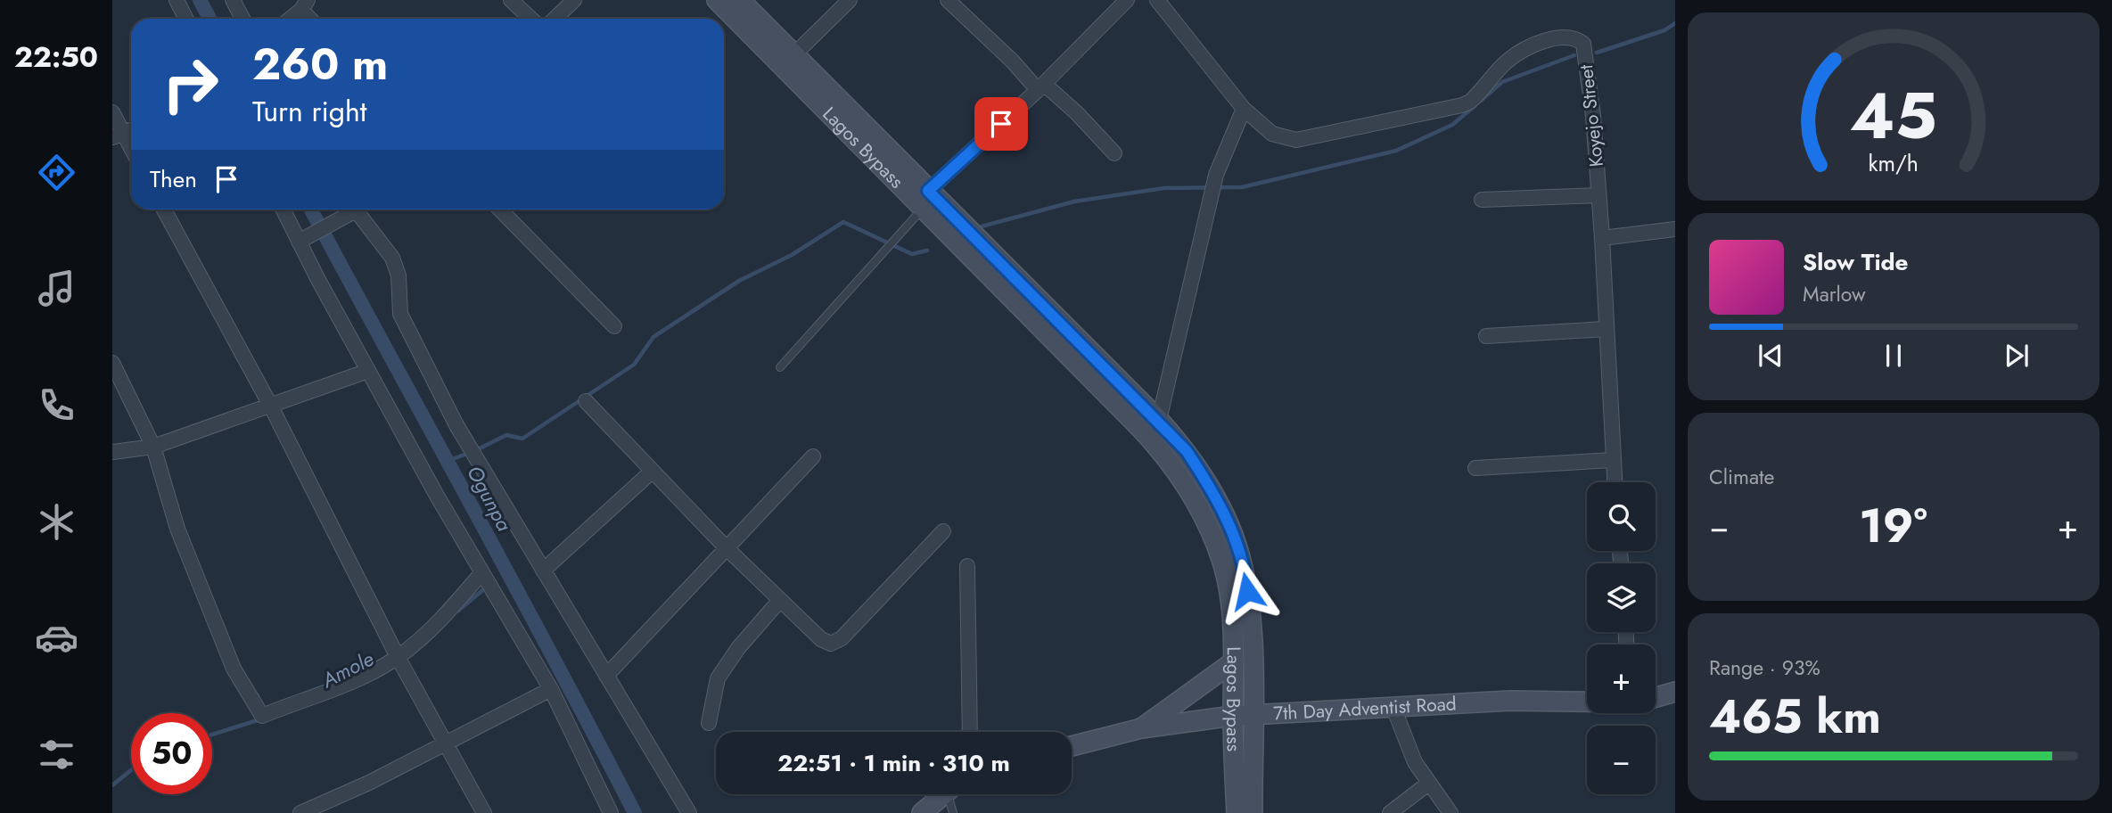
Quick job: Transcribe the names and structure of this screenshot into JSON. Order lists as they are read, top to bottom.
{
  "streets": {
    "main road": ["Lagos Bypass", "7th Day Adventist Road"],
    "street": ["Koyejo Street"]
  },
  "crossings": [
    ["Lagos Bypass", "7th Day Adventist Road"]
  ],
  "water": ["Ogunpa", "Amole"],
  "page": {
    "tabs": "22:50",
    "turn": ["260 m", "Turn right"],
    "then": "Then",
    "song": ["Slow Tide", "Marlow"],
    "tile": [
      "Climate",
      ["Range · 93%", "465 km"]
    ],
    "map_buttons": ["+", "−"],
    "heat": ["−", "19°", "+"],
    "limit": "50",
    "trip": "22:51 · 1 min · 310 m",
    "gauge": ["45", "km/h"]
  }
}
